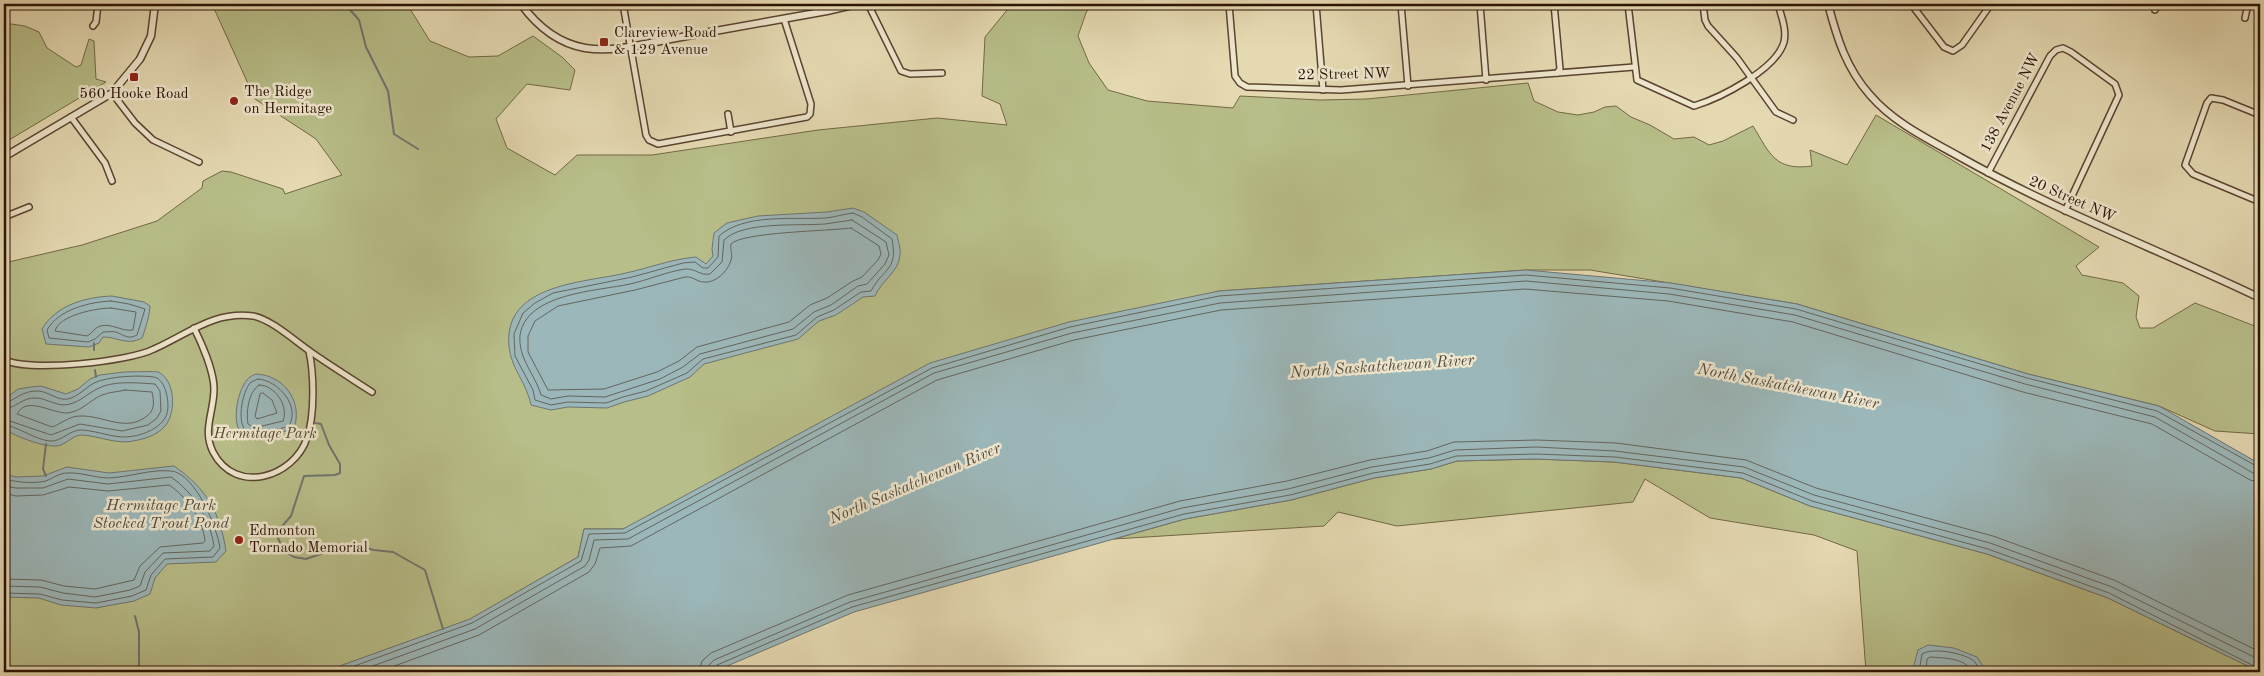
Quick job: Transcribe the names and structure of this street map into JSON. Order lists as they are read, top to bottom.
{
  "streets": {
    "street": ["22 Street NW", "138 Avenue NW", "20 Street NW"]
  },
  "crossings": [
    ["138 Avenue NW", "20 Street NW"]
  ],
  "water": ["North Saskatchewan River", "Hermitage Park Stocked Trout Pond"],
  "parks": ["Hermitage Park"],
  "places": {
    "transit": ["Clareview Road & 129 Avenue", "560 Hooke Road"],
    "other": ["The Ridge on Hermitage", "Edmonton Tornado Memorial"]
  }
}
